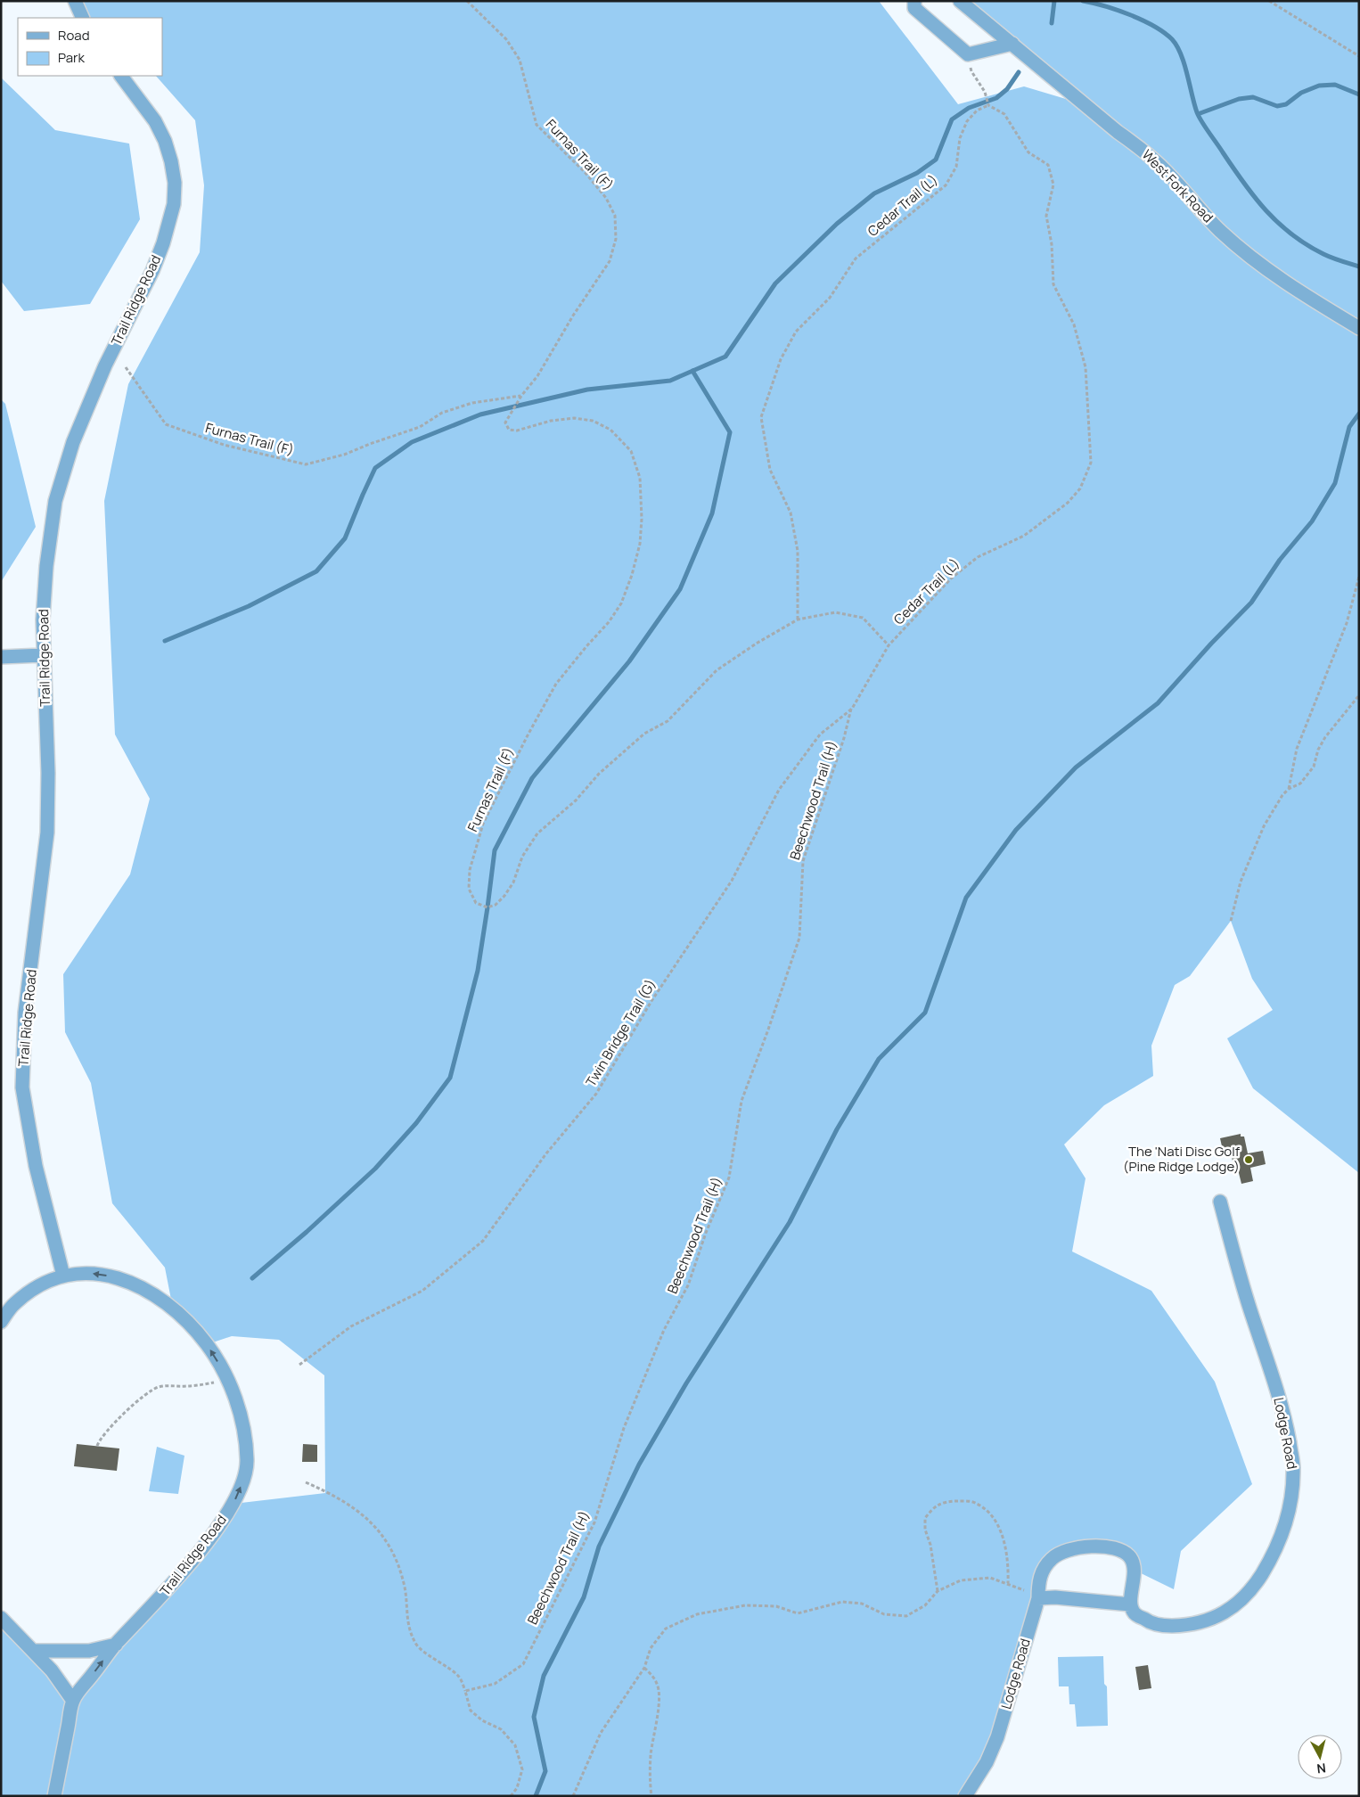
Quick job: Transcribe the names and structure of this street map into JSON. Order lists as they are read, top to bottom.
{
  "streets": {
    "street": ["West Fork Road", "Trail Ridge Road", "Lodge Road"],
    "path": [
      "Furnas Trail (F)",
      "Cedar Trail (L)",
      "Beechwood Trail (H)",
      "Twin Bridge Trail (G)"
    ]
  },
  "crossings": [
    ["Furnas Trail (F)", "Cedar Trail (L)"],
    ["Furnas Trail (F)", "Twin Bridge Trail (G)"],
    ["Cedar Trail (L)", "Twin Bridge Trail (G)"],
    ["Beechwood Trail (H)", "Twin Bridge Trail (G)"]
  ],
  "places": ["The 'Nati Disc Golf (Pine Ridge Lodge)"],
  "legend": ["Road", "Park"],
  "north": "bottom"
}
